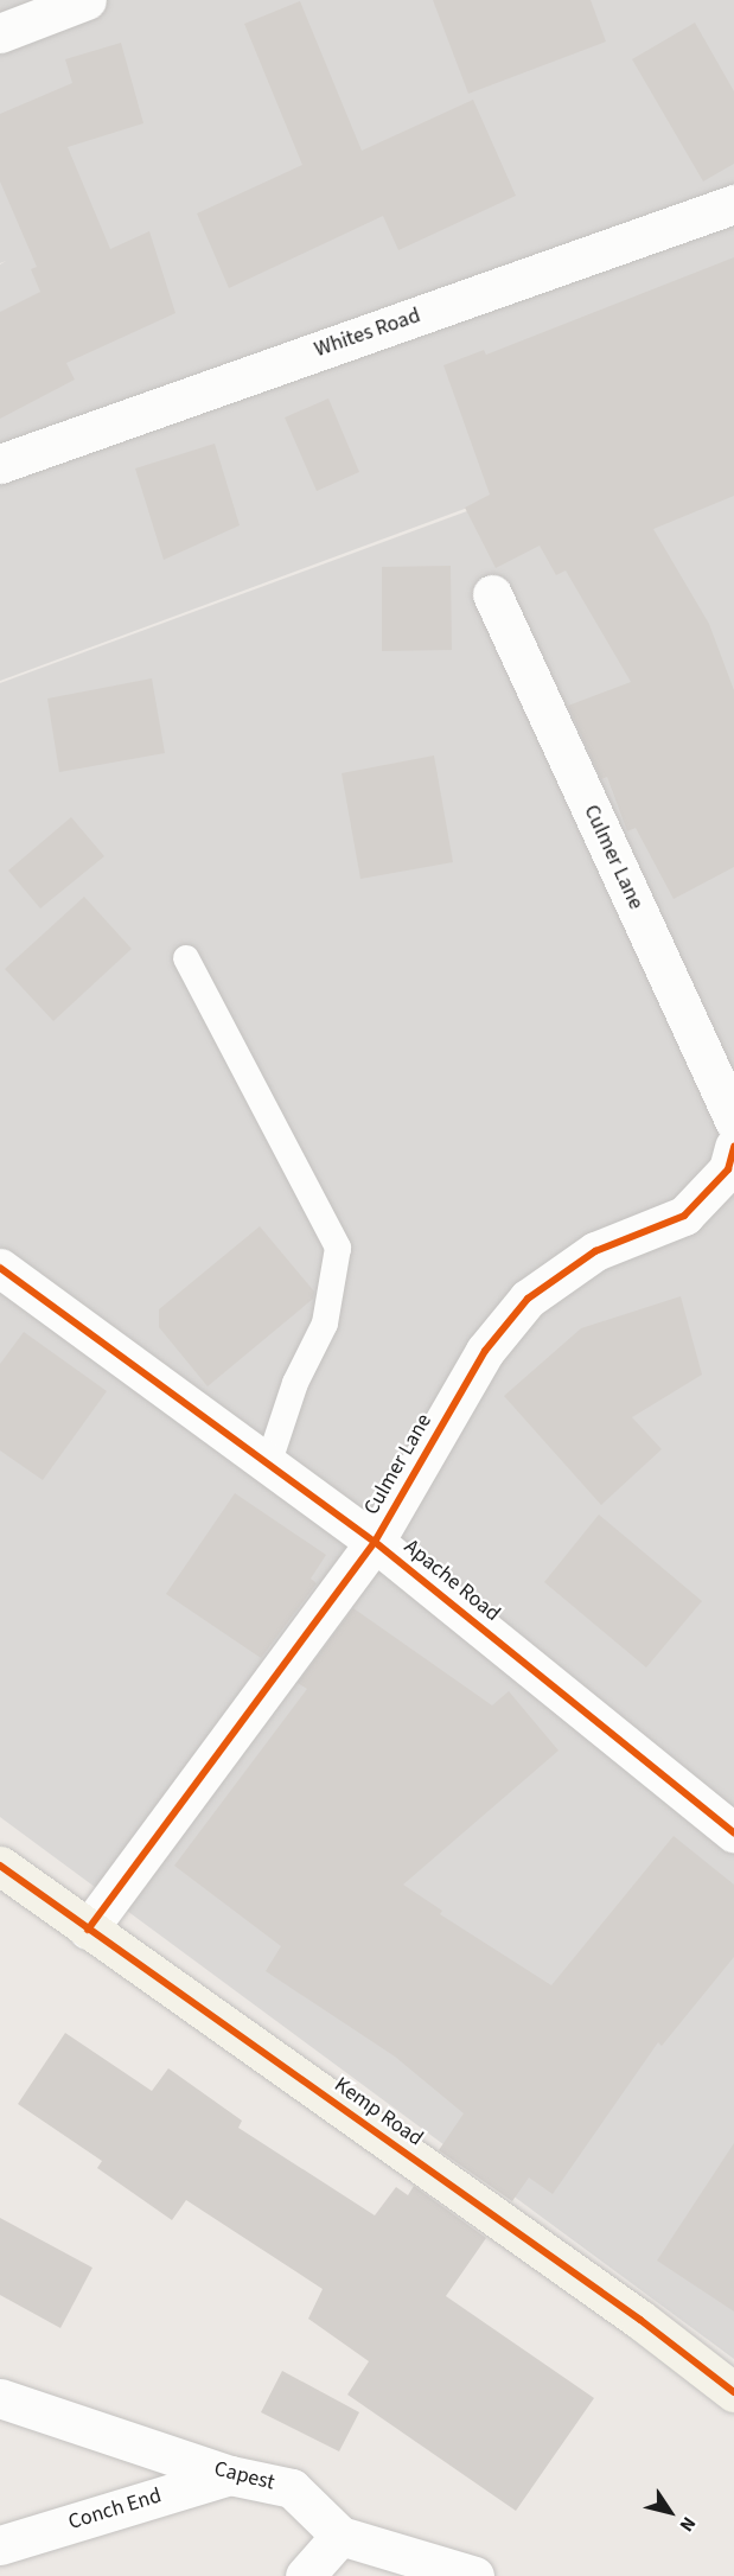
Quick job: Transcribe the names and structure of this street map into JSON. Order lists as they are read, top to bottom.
{
  "streets": {
    "street": [
      "Whites Road",
      "Culmer Lane",
      "Apache Road",
      "Kemp Road",
      "Capest",
      "Conch End"
    ]
  },
  "crossings": [
    ["Culmer Lane", "Apache Road"],
    ["Culmer Lane", "Kemp Road"],
    ["Capest", "Conch End"]
  ],
  "north": "bottom right"
}
